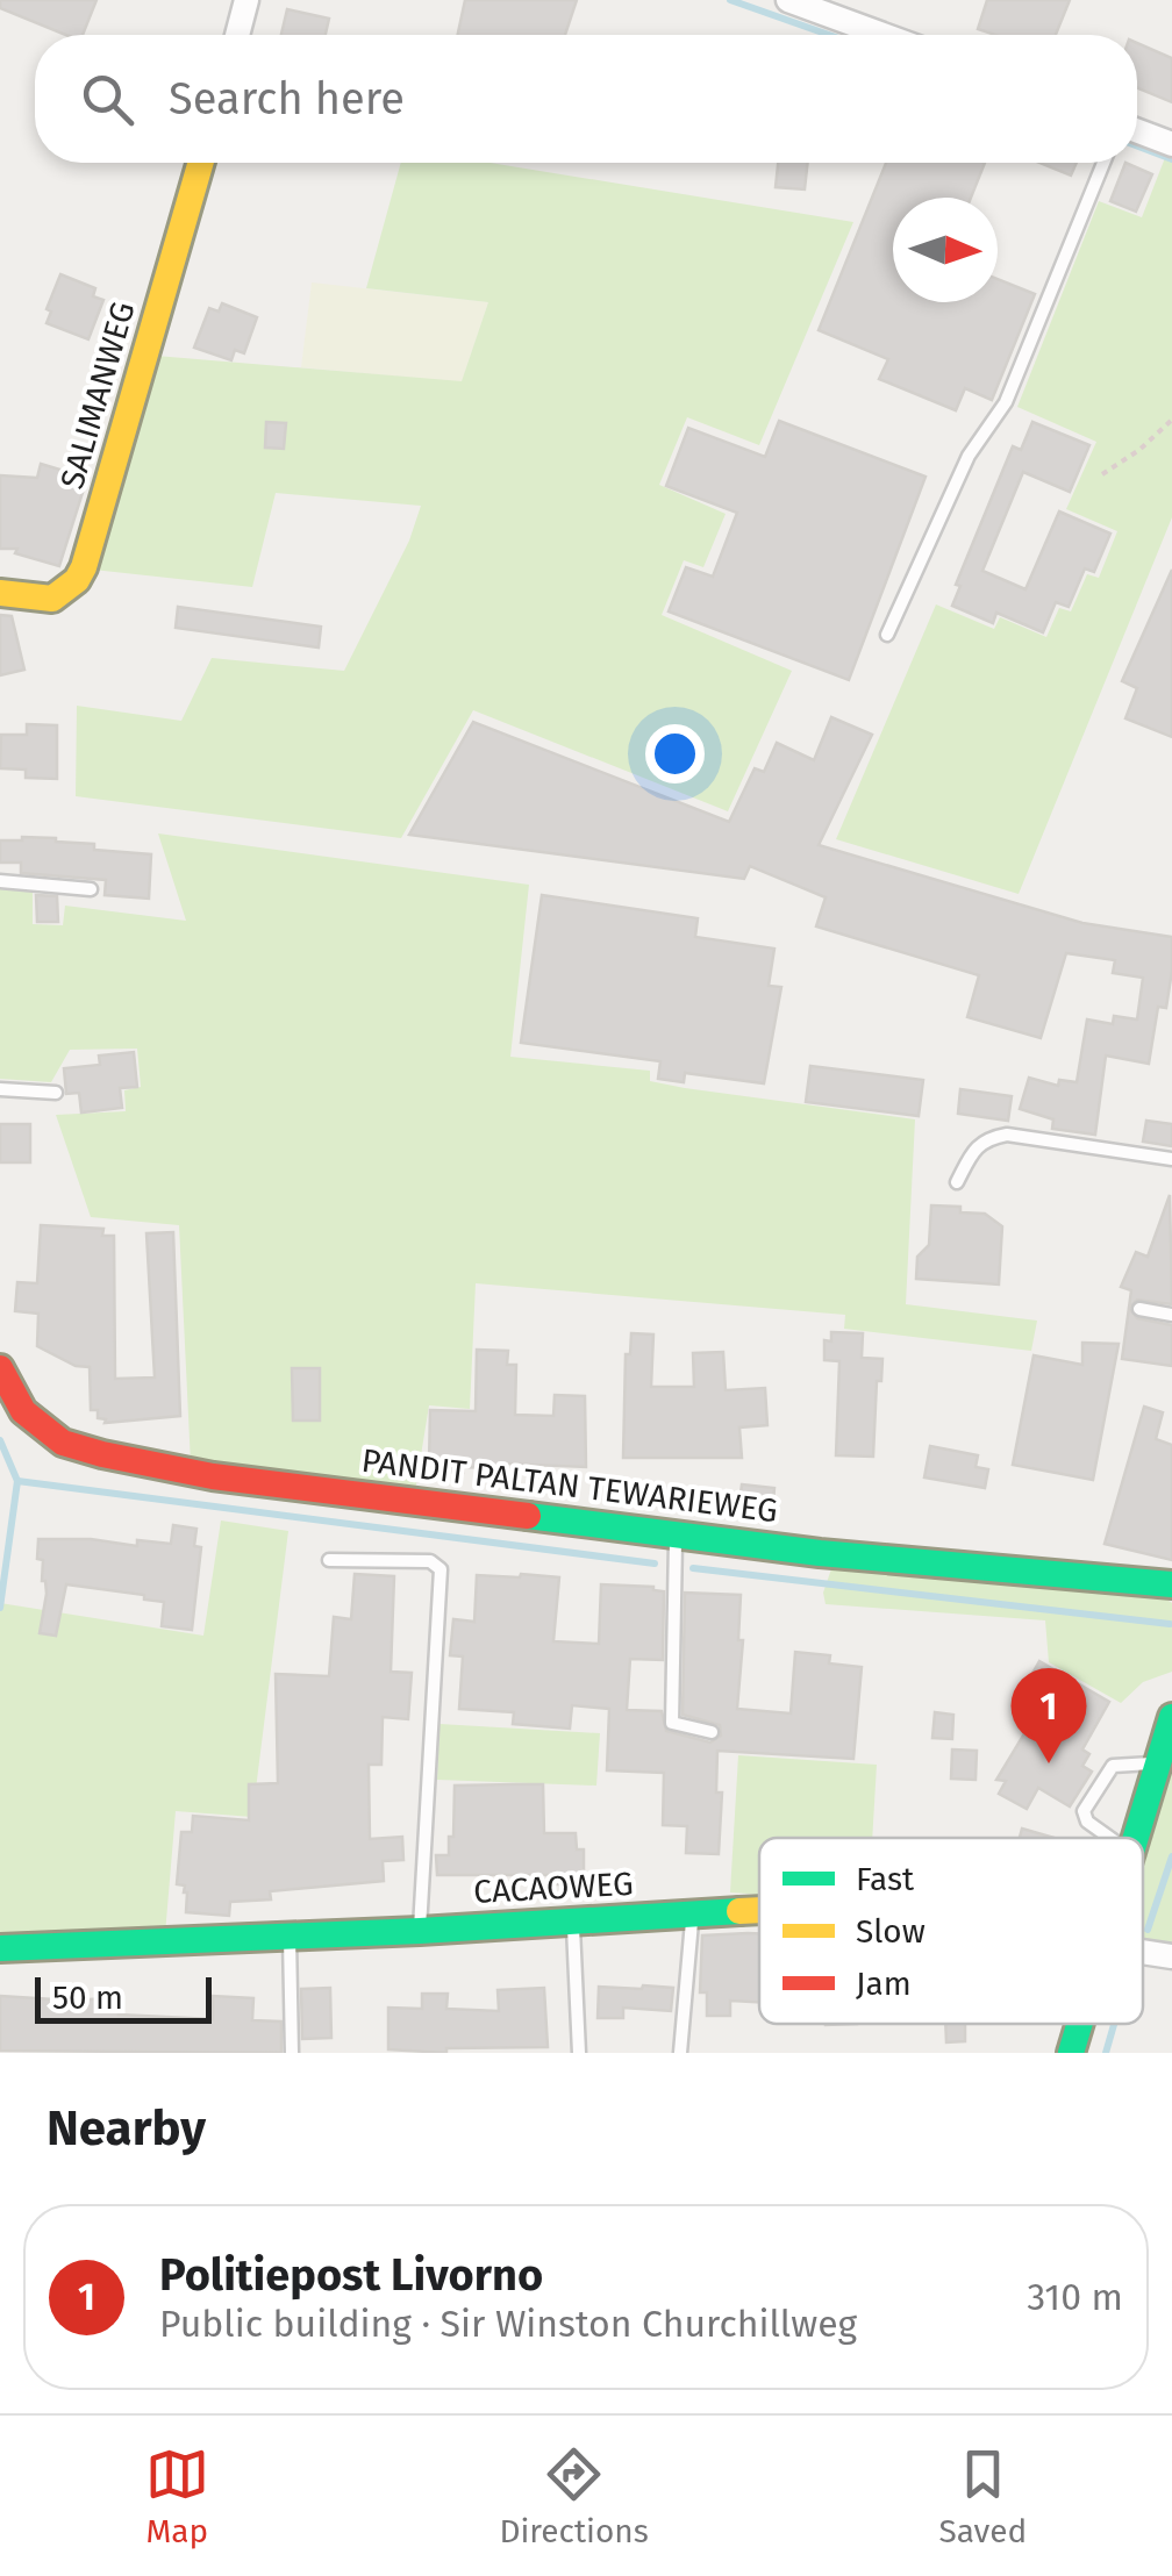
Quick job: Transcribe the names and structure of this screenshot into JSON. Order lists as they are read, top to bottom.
{
  "streets": {
    "street": ["SALIMANWEG", "PANDIT PALTAN TEWARIEWEG", "CACAOWEG"]
  },
  "legend": ["Fast", "Slow", "Jam"],
  "scale_bar": "50 m",
  "north": "right",
  "page": {
    "search": "Search here",
    "pins": "1",
    "scale": "50 m",
    "heading": "Nearby",
    "list": [
      {
        "mark": "1",
        "name": "Politiepost Livorno",
        "note": "Public building · Sir Winston Churchillweg",
        "value": "310 m"
      }
    ],
    "nav": ["Map", "Directions", "Saved"]
  }
}
